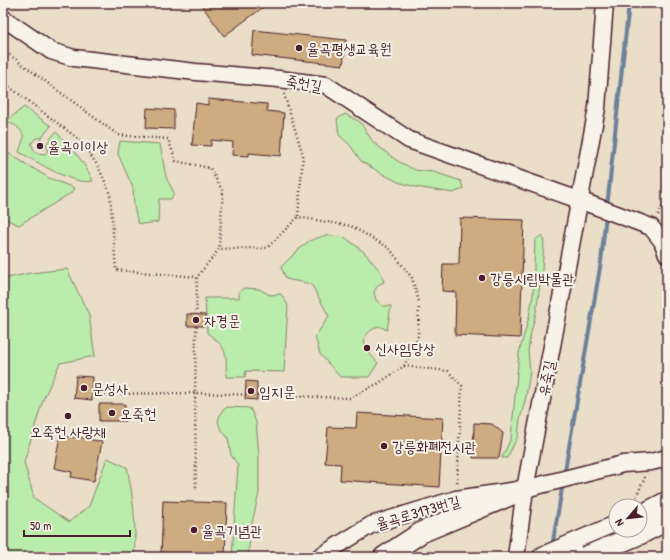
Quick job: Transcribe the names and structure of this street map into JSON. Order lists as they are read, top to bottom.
{
  "streets": {
    "street": ["죽헌길", "유죽길", "율곡로3173번길"]
  },
  "crossings": [
    ["죽헌길", "유죽길"],
    ["유죽길", "율곡로3173번길"]
  ],
  "places": [
    "율곡평생교육원",
    "율곡이이상",
    "강릉시립박물관",
    "자경문",
    "신사임당상",
    "문성사",
    "입지문",
    "오죽헌",
    "오죽헌 사랑채",
    "강릉화폐전시관",
    "율곡기념관"
  ],
  "scale_bar": "50 m",
  "north": "bottom left"
}
